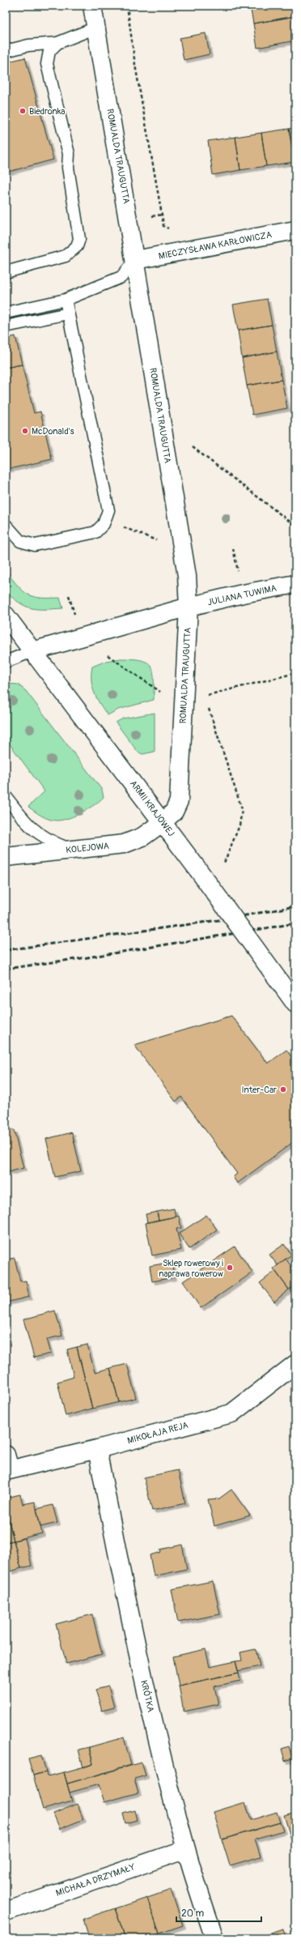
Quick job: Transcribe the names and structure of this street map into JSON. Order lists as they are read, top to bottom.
{
  "streets": {
    "street": [
      "ROMUALDA TRAUGUTTA",
      "MIECZYSŁAWA KARŁOWICZA",
      "JULIANA TUWIMA",
      "ARMII KRAJOWEJ",
      "KOLEJOWA",
      "MIKOŁAJA REJA",
      "KRÓTKA",
      "MICHAŁA DRZYMAŁY"
    ]
  },
  "crossings": [
    ["ROMUALDA TRAUGUTTA", "MIECZYSŁAWA KARŁOWICZA"],
    ["ROMUALDA TRAUGUTTA", "JULIANA TUWIMA"],
    ["ROMUALDA TRAUGUTTA", "ARMII KRAJOWEJ"],
    ["ROMUALDA TRAUGUTTA", "KOLEJOWA"],
    ["JULIANA TUWIMA", "ARMII KRAJOWEJ"],
    ["ARMII KRAJOWEJ", "KOLEJOWA"],
    ["MIKOŁAJA REJA", "KRÓTKA"],
    ["KRÓTKA", "MICHAŁA DRZYMAŁY"]
  ],
  "places": [
    "Biedronka",
    "McDonald's",
    "Inter-Car",
    "Sklep rowerowy i naprawa rowerow"
  ],
  "scale_bar": "20 m"
}
